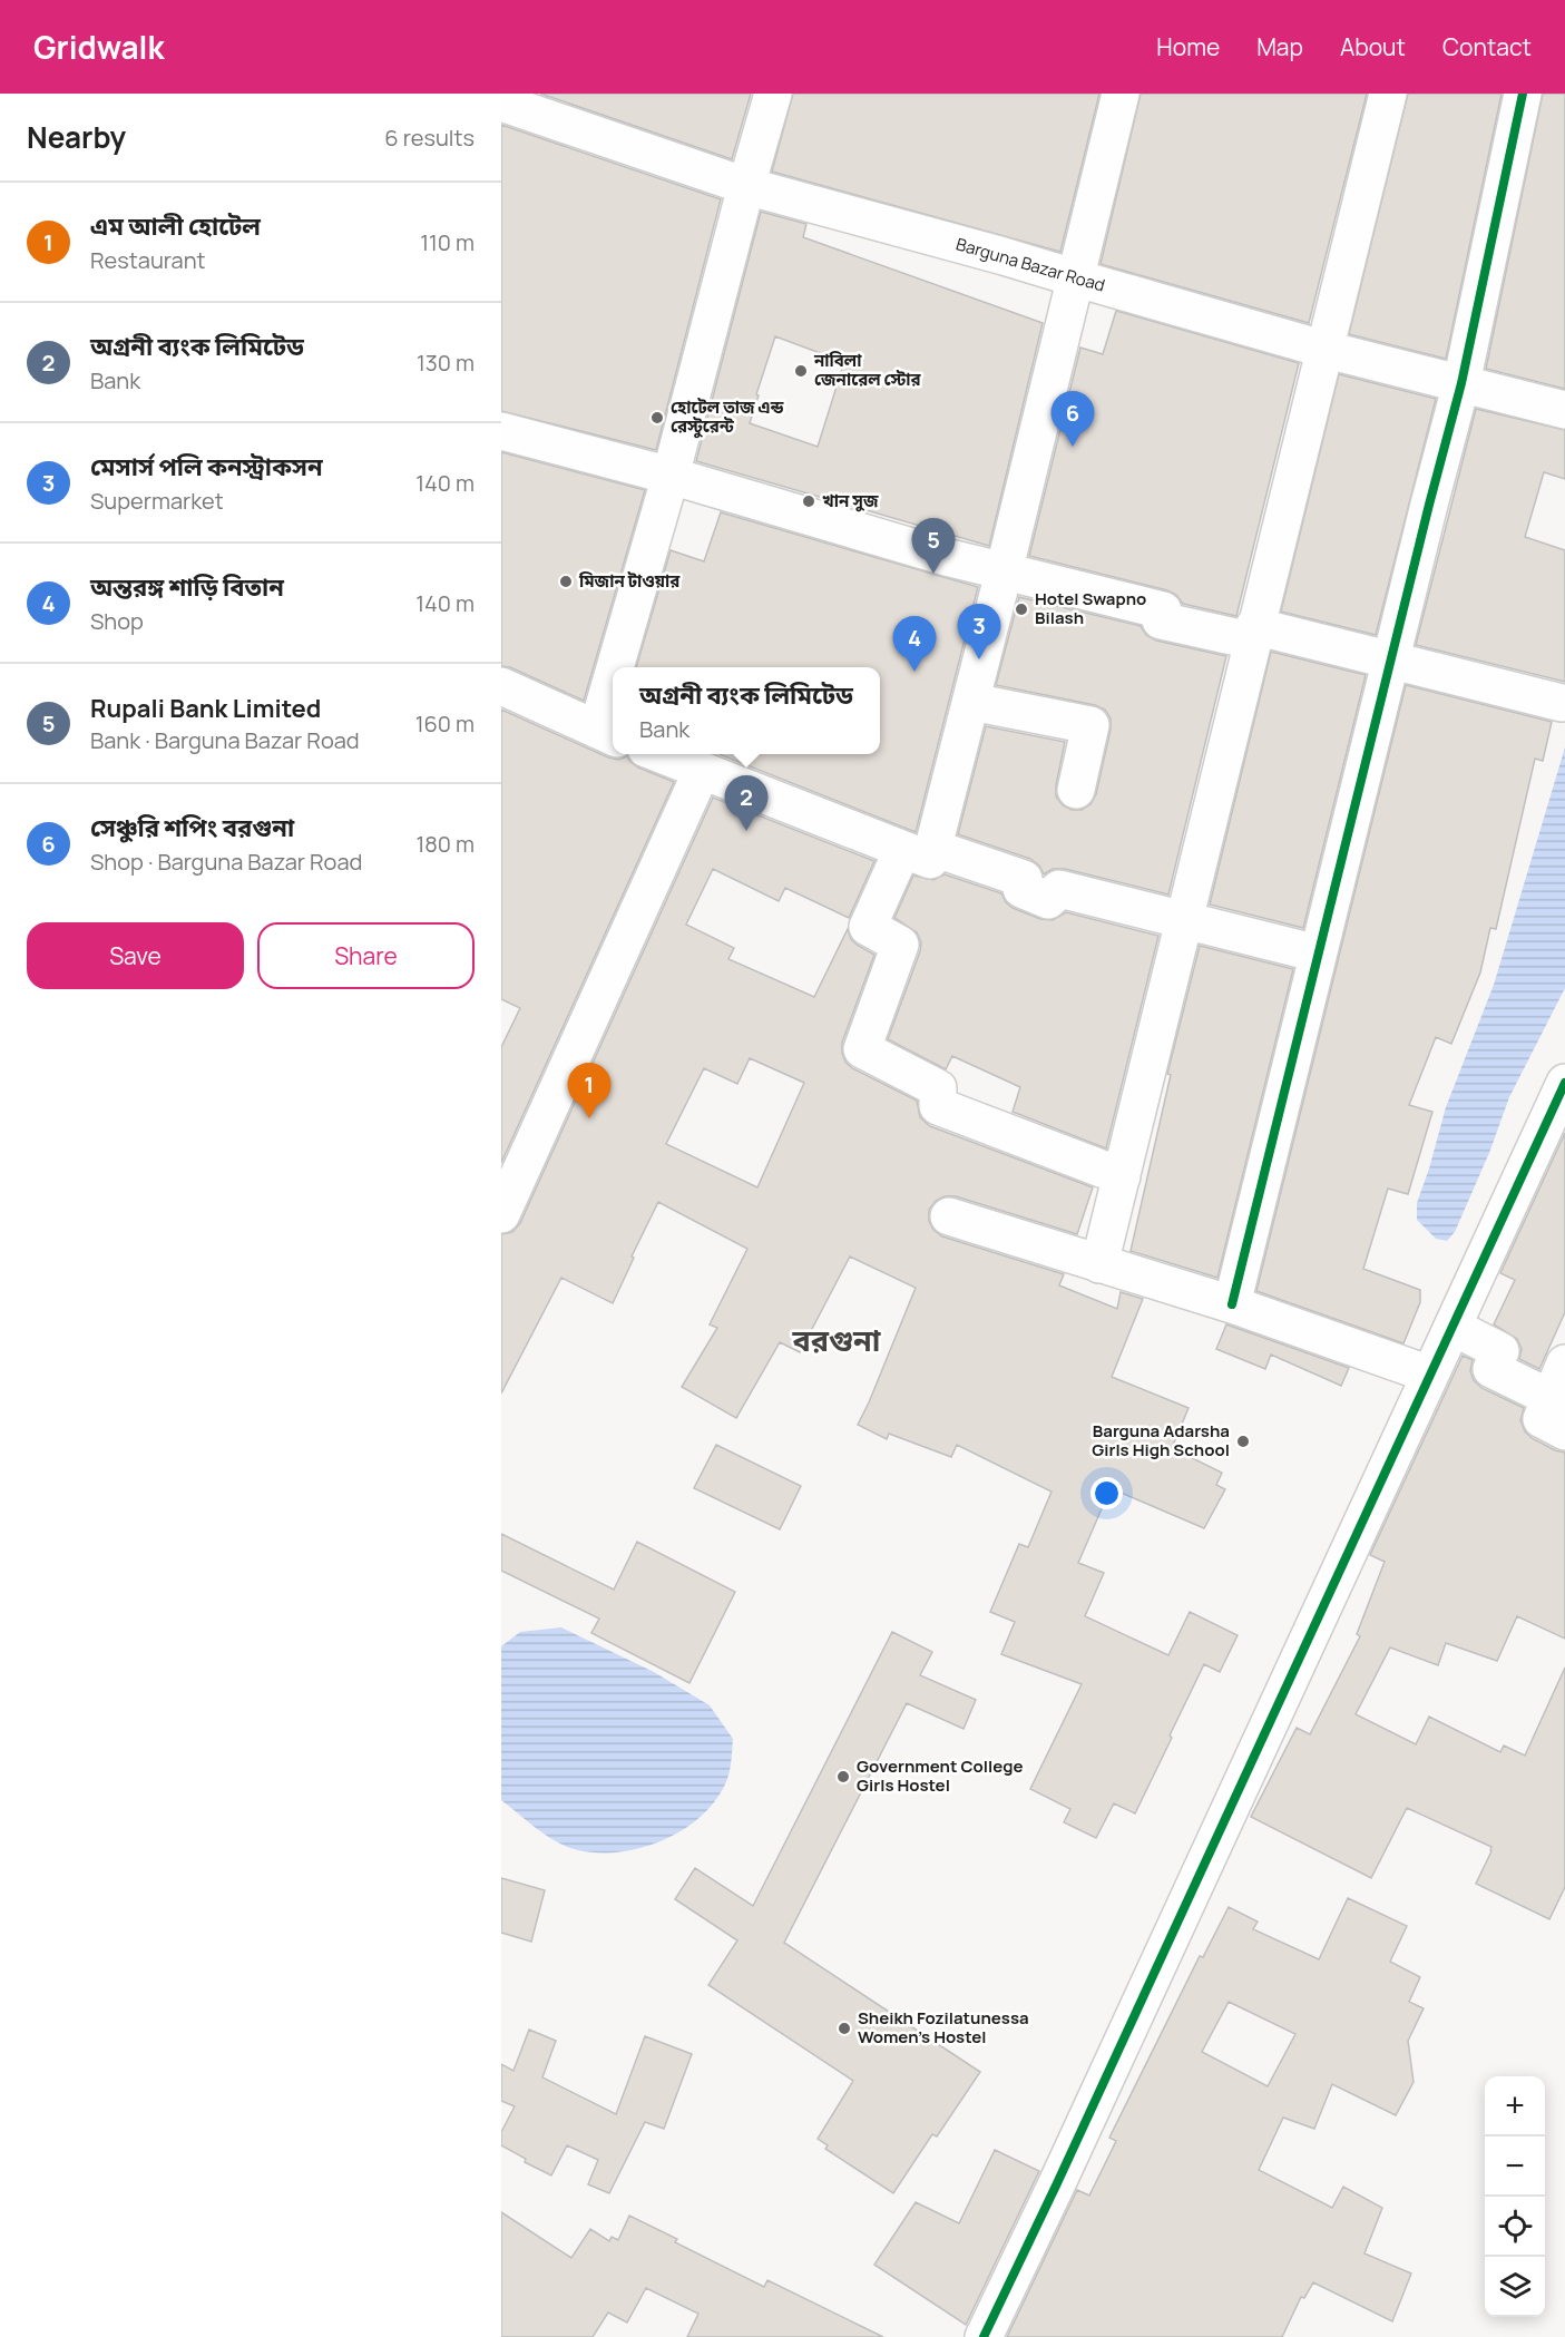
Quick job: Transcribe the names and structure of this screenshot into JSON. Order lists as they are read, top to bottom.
{
  "streets": {
    "street": ["Barguna Bazar Road"]
  },
  "districts": ["বরগুনা"],
  "places": [
    "নাবিলা জেনারেল স্টোর",
    "হোটেল তাজ এন্ড রেস্টুরেন্ট",
    "খান সুজ",
    "মিজান টাওয়ার",
    "Hotel Swapno Bilash",
    "Barguna Adarsha Girls High School",
    "Government College Girls Hostel",
    "Sheikh Fozilatunessa Women's Hostel"
  ],
  "page": {
    "header": "Gridwalk",
    "nav": [
      "Home",
      "Map",
      "About",
      "Contact"
    ],
    "heading": ["Nearby", "6 results"],
    "list": [
      {
        "mark": "1",
        "name": "এম আলী হোটেল",
        "note": "Restaurant",
        "value": "110 m"
      },
      {
        "mark": "2",
        "name": "অগ্রনী ব্যংক লিমিটেড",
        "note": "Bank",
        "value": "130 m"
      },
      {
        "mark": "3",
        "name": "মেসার্স পলি কনস্ট্রাকসন",
        "note": "Supermarket",
        "value": "140 m"
      },
      {
        "mark": "4",
        "name": "অন্তরঙ্গ শাড়ি বিতান",
        "note": "Shop",
        "value": "140 m"
      },
      {
        "mark": "5",
        "name": "Rupali Bank Limited",
        "note": "Bank · Barguna Bazar Road",
        "value": "160 m"
      },
      {
        "mark": "6",
        "name": "সেঞ্চুরি শপিং বরগুনা",
        "note": "Shop · Barguna Bazar Road",
        "value": "180 m"
      }
    ],
    "pins": [
      "6",
      "5",
      "3",
      "4",
      "2",
      "1"
    ],
    "popup": ["অগ্রনী ব্যংক লিমিটেড", "Bank"],
    "buttons": ["Save", "Share"],
    "map_buttons": ["+", "−"]
  }
}
